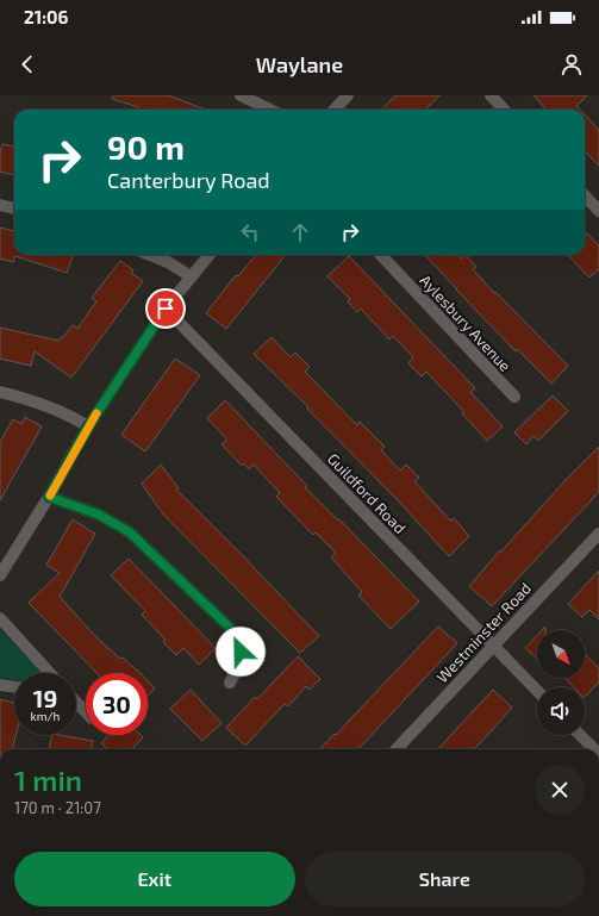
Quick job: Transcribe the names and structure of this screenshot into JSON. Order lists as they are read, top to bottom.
{
  "streets": {
    "street": ["Aylesbury Avenue", "Guildford Road", "Westminster Road"]
  },
  "crossings": [
    ["Guildford Road", "Westminster Road"]
  ],
  "north": "bottom right",
  "page": {
    "status": "21:06",
    "header": "Waylane",
    "turn": ["90 m", "Canterbury Road"],
    "speed": "19 km/h",
    "limit": "30",
    "heading": ["1 min", "170 m · 21:07"],
    "buttons": ["Exit", "Share"]
  }
}
